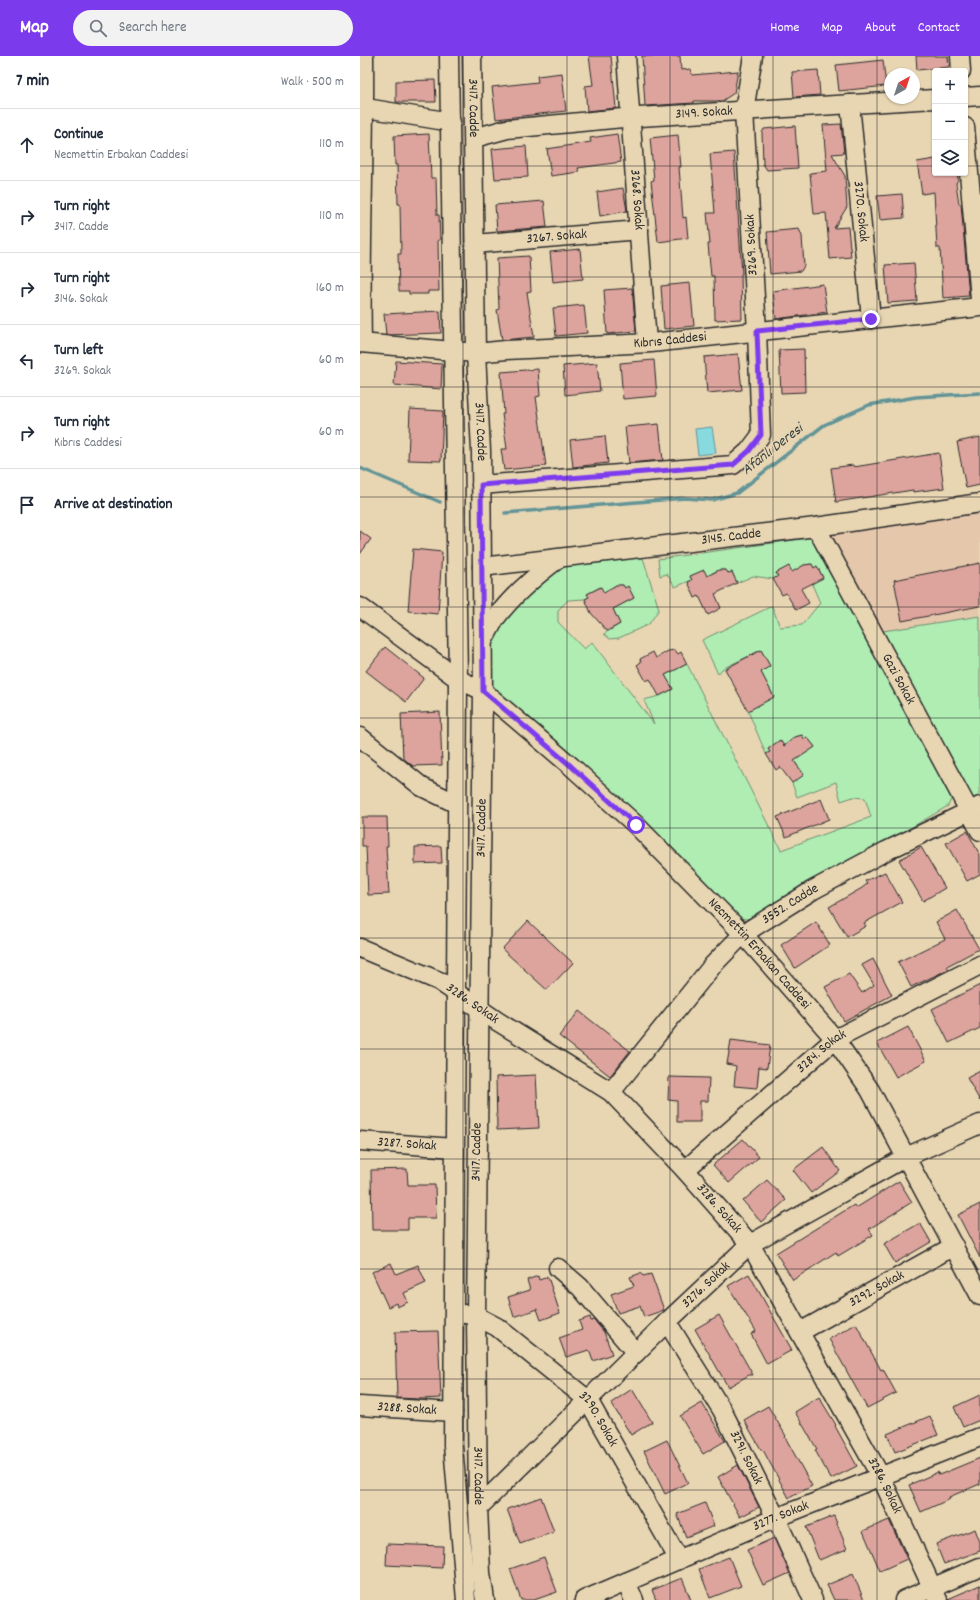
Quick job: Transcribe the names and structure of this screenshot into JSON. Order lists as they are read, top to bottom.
{
  "streets": {
    "street": [
      "3417. Cadde",
      "3149. Sokak",
      "3268. Sokak",
      "3270. Sokak",
      "3267. Sokak",
      "3269. Sokak",
      "Kıbrıs Caddesi",
      "3145. Cadde",
      "Gazi Sokak",
      "3552. Cadde",
      "Necmettin Erbakan Caddesi",
      "3286. Sokak",
      "3284. Sokak",
      "3287. Sokak",
      "3276. Sokak",
      "3292. Sokak",
      "3288. Sokak",
      "3290. Sokak",
      "3291. Sokak",
      "3277. Sokak"
    ]
  },
  "crossings": [
    ["3417. Cadde", "3149. Sokak"],
    ["3417. Cadde", "3267. Sokak"],
    ["3417. Cadde", "3269. Sokak"],
    ["3417. Cadde", "Kıbrıs Caddesi"],
    ["3417. Cadde", "3145. Cadde"],
    ["3417. Cadde", "Necmettin Erbakan Caddesi"],
    ["3417. Cadde", "3286. Sokak"],
    ["3417. Cadde", "3287. Sokak"],
    ["3417. Cadde", "3276. Sokak"],
    ["3417. Cadde", "3288. Sokak"],
    ["3417. Cadde", "3290. Sokak"],
    ["3149. Sokak", "3268. Sokak"],
    ["3149. Sokak", "3270. Sokak"],
    ["3149. Sokak", "3269. Sokak"],
    ["3268. Sokak", "3267. Sokak"],
    ["3268. Sokak", "Kıbrıs Caddesi"],
    ["3270. Sokak", "Kıbrıs Caddesi"],
    ["3269. Sokak", "Kıbrıs Caddesi"],
    ["3145. Cadde", "Gazi Sokak"],
    ["Gazi Sokak", "3552. Cadde"],
    ["3552. Cadde", "Necmettin Erbakan Caddesi"],
    ["3552. Cadde", "3286. Sokak"],
    ["Necmettin Erbakan Caddesi", "3284. Sokak"],
    ["Necmettin Erbakan Caddesi", "3276. Sokak"],
    ["Necmettin Erbakan Caddesi", "3292. Sokak"],
    ["3286. Sokak", "3284. Sokak"],
    ["3286. Sokak", "3276. Sokak"],
    ["3286. Sokak", "3292. Sokak"],
    ["3286. Sokak", "3277. Sokak"],
    ["3276. Sokak", "3290. Sokak"],
    ["3276. Sokak", "3291. Sokak"],
    ["3290. Sokak", "3277. Sokak"],
    ["3291. Sokak", "3277. Sokak"]
  ],
  "water": ["Afanlı Deresi"],
  "north": "top right",
  "page": {
    "header": "Map",
    "search": "Search here",
    "nav": [
      "Home",
      "Map",
      "About",
      "Contact"
    ],
    "heading": ["7 min", "Walk · 500 m"],
    "map_buttons": ["+", "−"],
    "list": [
      ["Continue", "Necmettin Erbakan Caddesi", "110 m"],
      ["Turn right", "3417. Cadde", "110 m"],
      ["Turn right", "3146. Sokak", "160 m"],
      ["Turn left", "3269. Sokak", "60 m"],
      ["Turn right", "Kıbrıs Caddesi", "60 m"],
      "Arrive at destination"
    ]
  }
}
